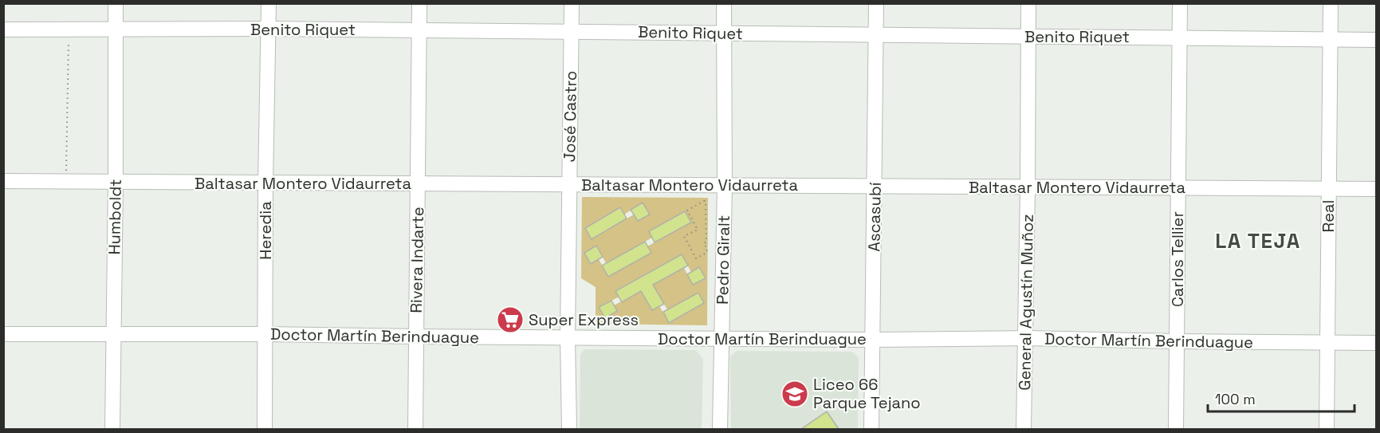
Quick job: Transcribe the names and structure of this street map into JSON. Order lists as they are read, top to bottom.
{
  "streets": {
    "street": [
      "Benito Riquet",
      "José Castro",
      "Baltasar Montero Vidaurreta",
      "Real",
      "Humboldt",
      "Ascasubí",
      "Heredia",
      "Carlos Tellier",
      "Rivera Indarte",
      "Pedro Giralt",
      "General Agustín Muñoz",
      "Doctor Martín Berinduague"
    ]
  },
  "crossings": [
    ["Benito Riquet", "José Castro"],
    ["Benito Riquet", "Real"],
    ["Benito Riquet", "Humboldt"],
    ["Benito Riquet", "Ascasubí"],
    ["Benito Riquet", "Heredia"],
    ["Benito Riquet", "Carlos Tellier"],
    ["Benito Riquet", "Rivera Indarte"],
    ["Benito Riquet", "Pedro Giralt"],
    ["Benito Riquet", "General Agustín Muñoz"],
    ["José Castro", "Baltasar Montero Vidaurreta"],
    ["José Castro", "Doctor Martín Berinduague"],
    ["Baltasar Montero Vidaurreta", "Real"],
    ["Baltasar Montero Vidaurreta", "Humboldt"],
    ["Baltasar Montero Vidaurreta", "Ascasubí"],
    ["Baltasar Montero Vidaurreta", "Heredia"],
    ["Baltasar Montero Vidaurreta", "Carlos Tellier"],
    ["Baltasar Montero Vidaurreta", "Rivera Indarte"],
    ["Baltasar Montero Vidaurreta", "Pedro Giralt"],
    ["Baltasar Montero Vidaurreta", "General Agustín Muñoz"],
    ["Real", "Doctor Martín Berinduague"],
    ["Humboldt", "Doctor Martín Berinduague"],
    ["Ascasubí", "Doctor Martín Berinduague"],
    ["Heredia", "Doctor Martín Berinduague"],
    ["Carlos Tellier", "Doctor Martín Berinduague"],
    ["Rivera Indarte", "Doctor Martín Berinduague"],
    ["Pedro Giralt", "Doctor Martín Berinduague"],
    ["General Agustín Muñoz", "Doctor Martín Berinduague"]
  ],
  "districts": ["LA TEJA"],
  "places": {
    "supermarket": ["Super Express"],
    "school or university": ["Liceo 66 Parque Tejano"]
  },
  "scale_bar": "100 m"
}
